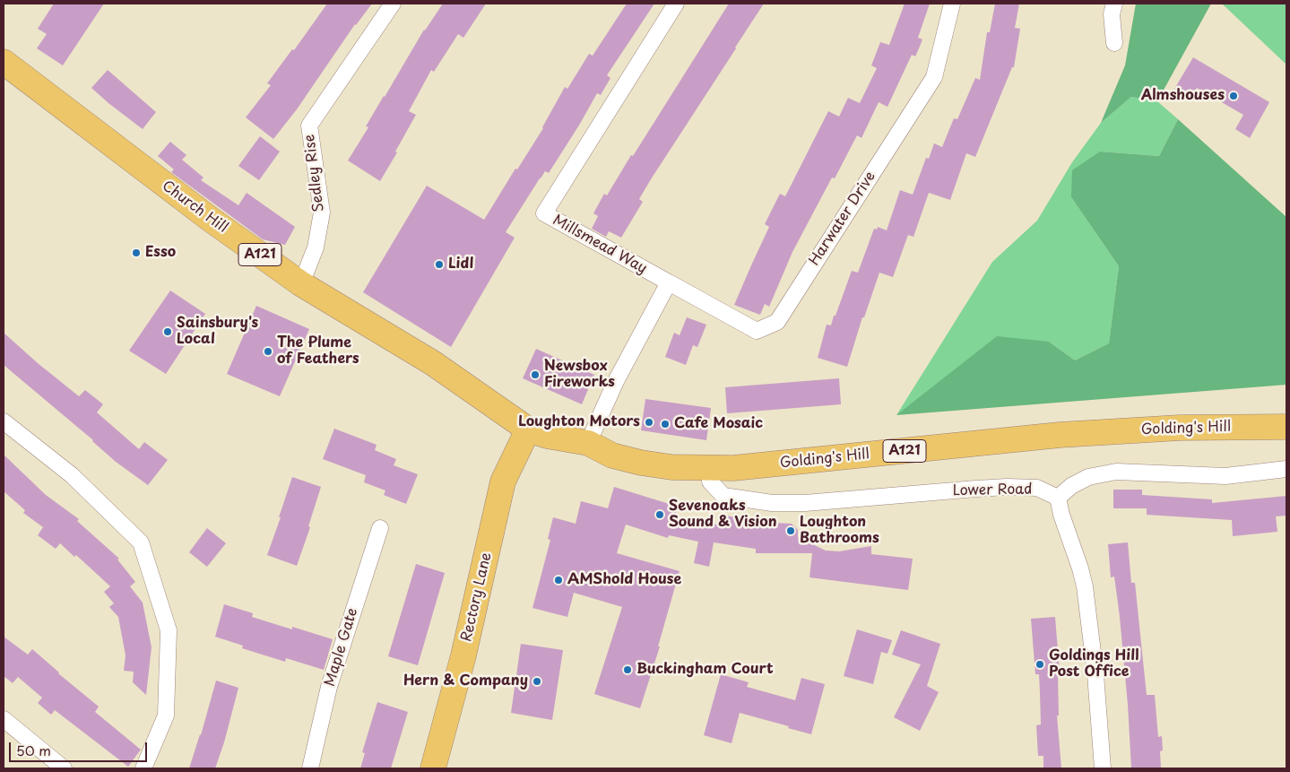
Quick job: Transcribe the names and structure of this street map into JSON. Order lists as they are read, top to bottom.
{
  "streets": {
    "main road": [
      "Church Hill",
      "A121",
      "Golding's Hill",
      "Rectory Lane"
    ],
    "street": [
      "Sedley Rise",
      "Harwater Drive",
      "Millsmead Way",
      "Lower Road",
      "Maple Gate"
    ]
  },
  "crossings": [
    ["Sedley Rise", "Church Hill"],
    ["Church Hill", "Golding's Hill"],
    ["Church Hill", "Rectory Lane"],
    ["Harwater Drive", "Millsmead Way"],
    ["Golding's Hill", "Lower Road"],
    ["Golding's Hill", "Rectory Lane"]
  ],
  "places": [
    "Almshouses",
    "Esso",
    "Lidl",
    "Sainsbury's Local",
    "The Plume of Feathers",
    "Newsbox Fireworks",
    "Loughton Motors",
    "Cafe Mosaic",
    "Sevenoaks Sound & Vision",
    "Loughton Bathrooms",
    "AMShold House",
    "Goldings Hill Post Office",
    "Buckingham Court",
    "Hern & Company"
  ],
  "scale_bar": "50 m"
}
